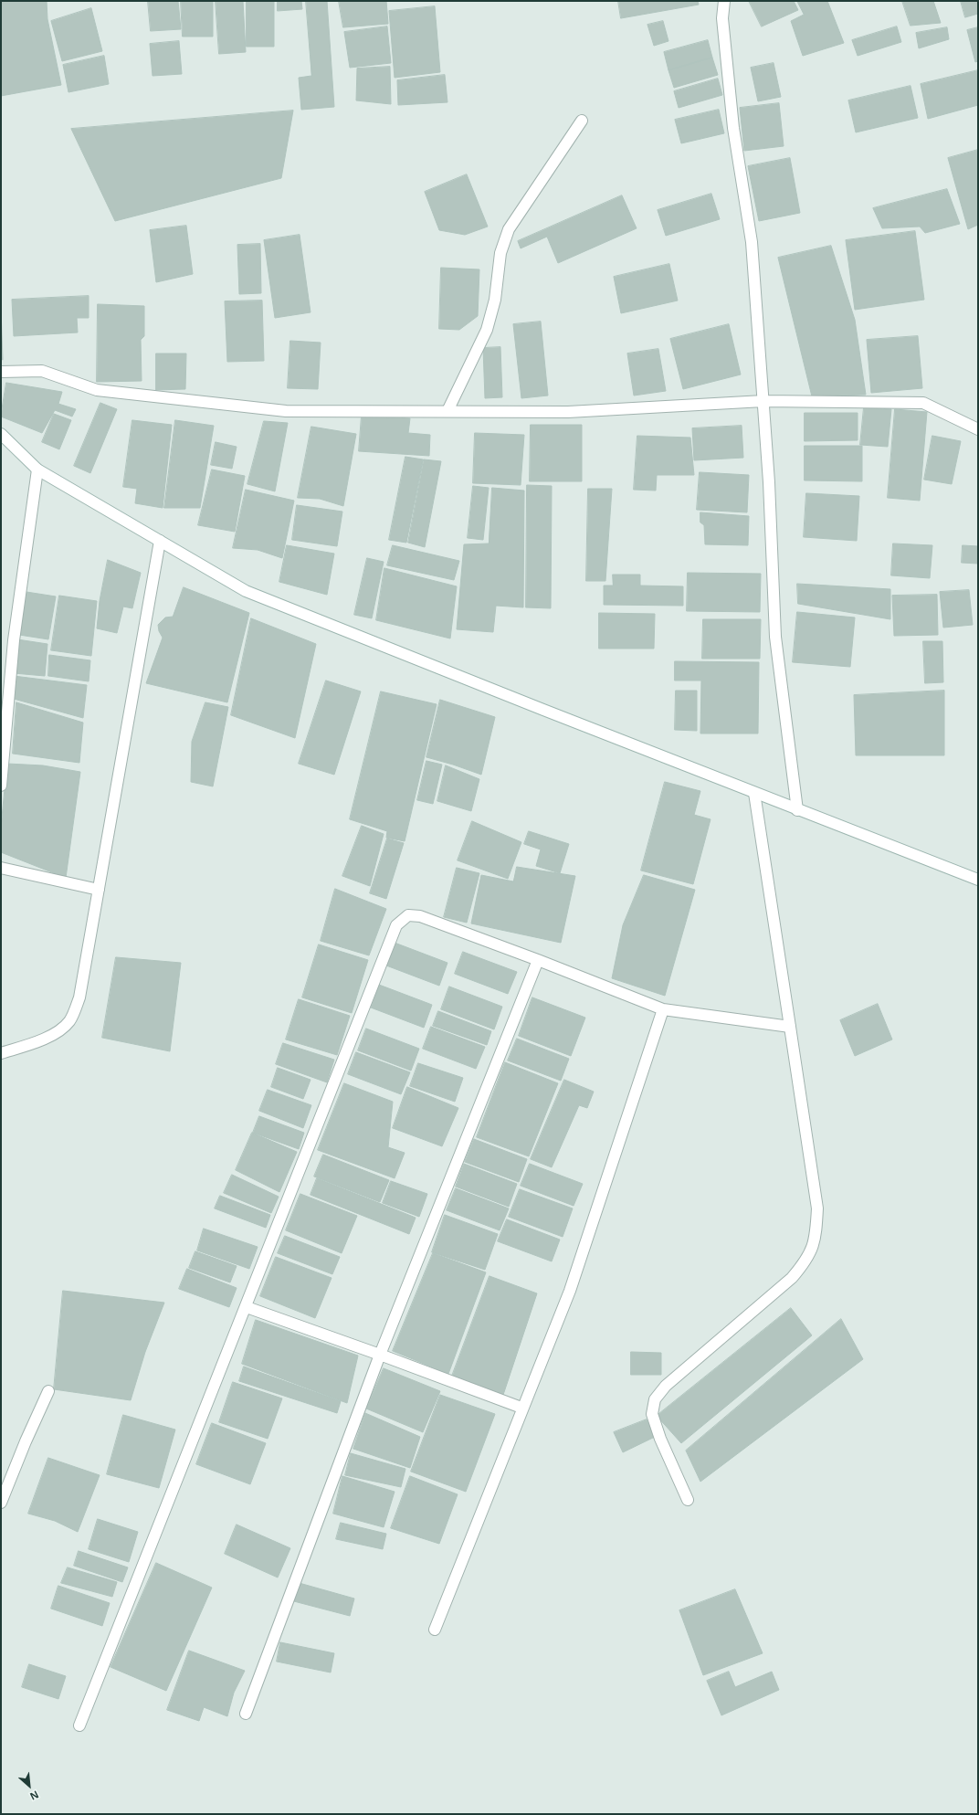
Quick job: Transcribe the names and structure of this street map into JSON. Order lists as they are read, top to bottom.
{
  "north": "bottom right"
}
